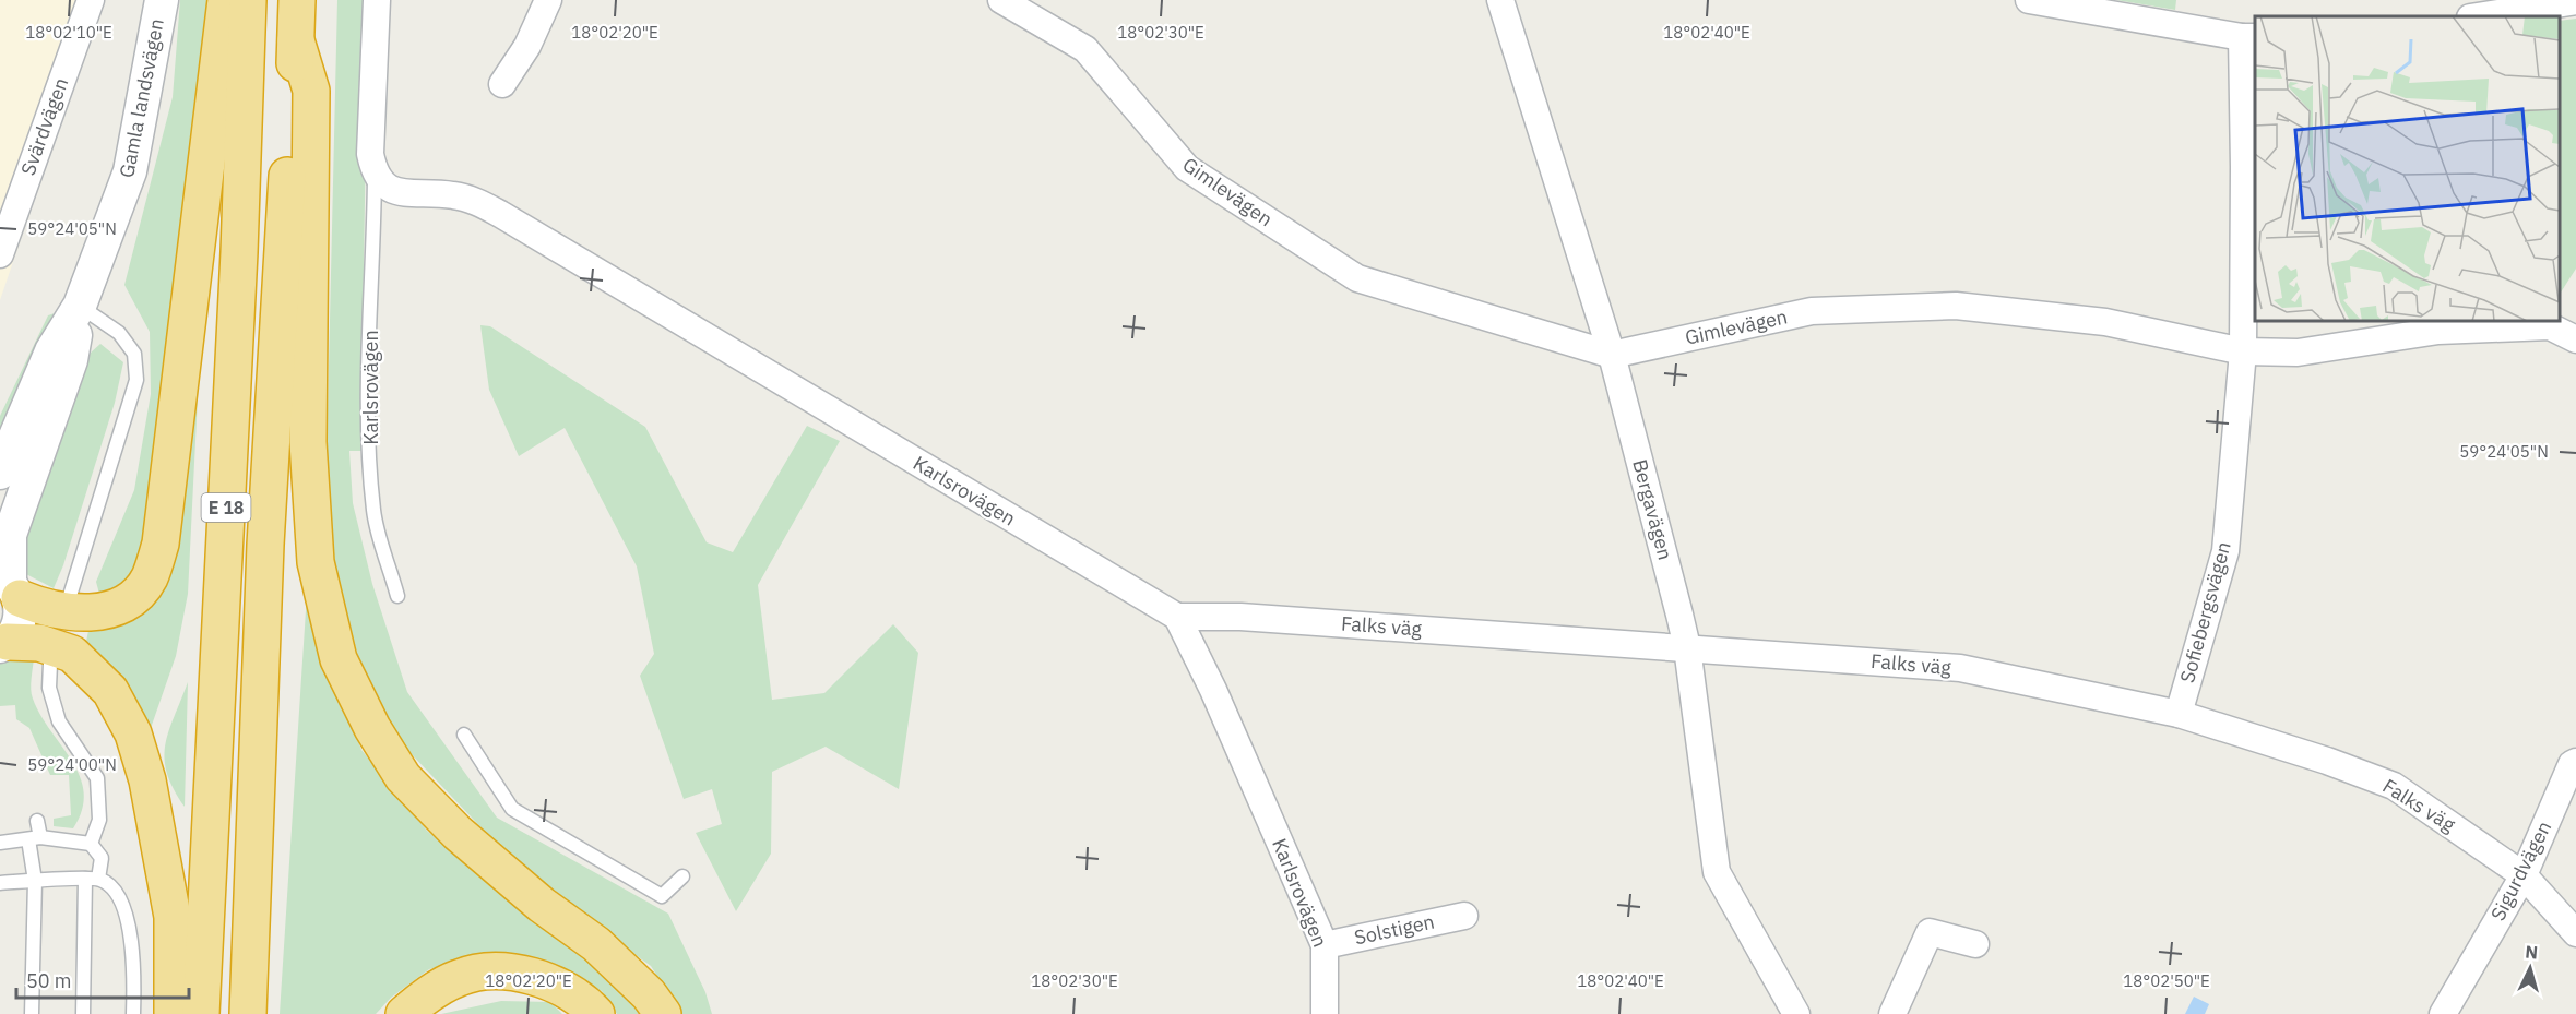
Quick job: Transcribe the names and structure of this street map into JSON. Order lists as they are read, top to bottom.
{
  "streets": {
    "highway": ["E 18"],
    "street": [
      "Gamla landsvägen",
      "Svärdvägen",
      "Gimlevägen",
      "Karlsrovägen",
      "Bergavägen",
      "Sofiebergsvägen",
      "Falks väg",
      "Sigurdvägen",
      "Solstigen"
    ]
  },
  "crossings": [
    ["Gimlevägen", "Bergavägen"],
    ["Gimlevägen", "Sofiebergsvägen"],
    ["Karlsrovägen", "Falks väg"],
    ["Karlsrovägen", "Solstigen"],
    ["Bergavägen", "Falks väg"],
    ["Sofiebergsvägen", "Falks väg"],
    ["Falks väg", "Sigurdvägen"]
  ],
  "scale_bar": "50 m",
  "north": "top",
  "coordinates": [
    "18°02'10\"E",
    "18°02'20\"E",
    "18°02'30\"E",
    "18°02'40\"E",
    "59°24'05\"N",
    "59°24'00\"N",
    "18°02'50\"E"
  ]
}
